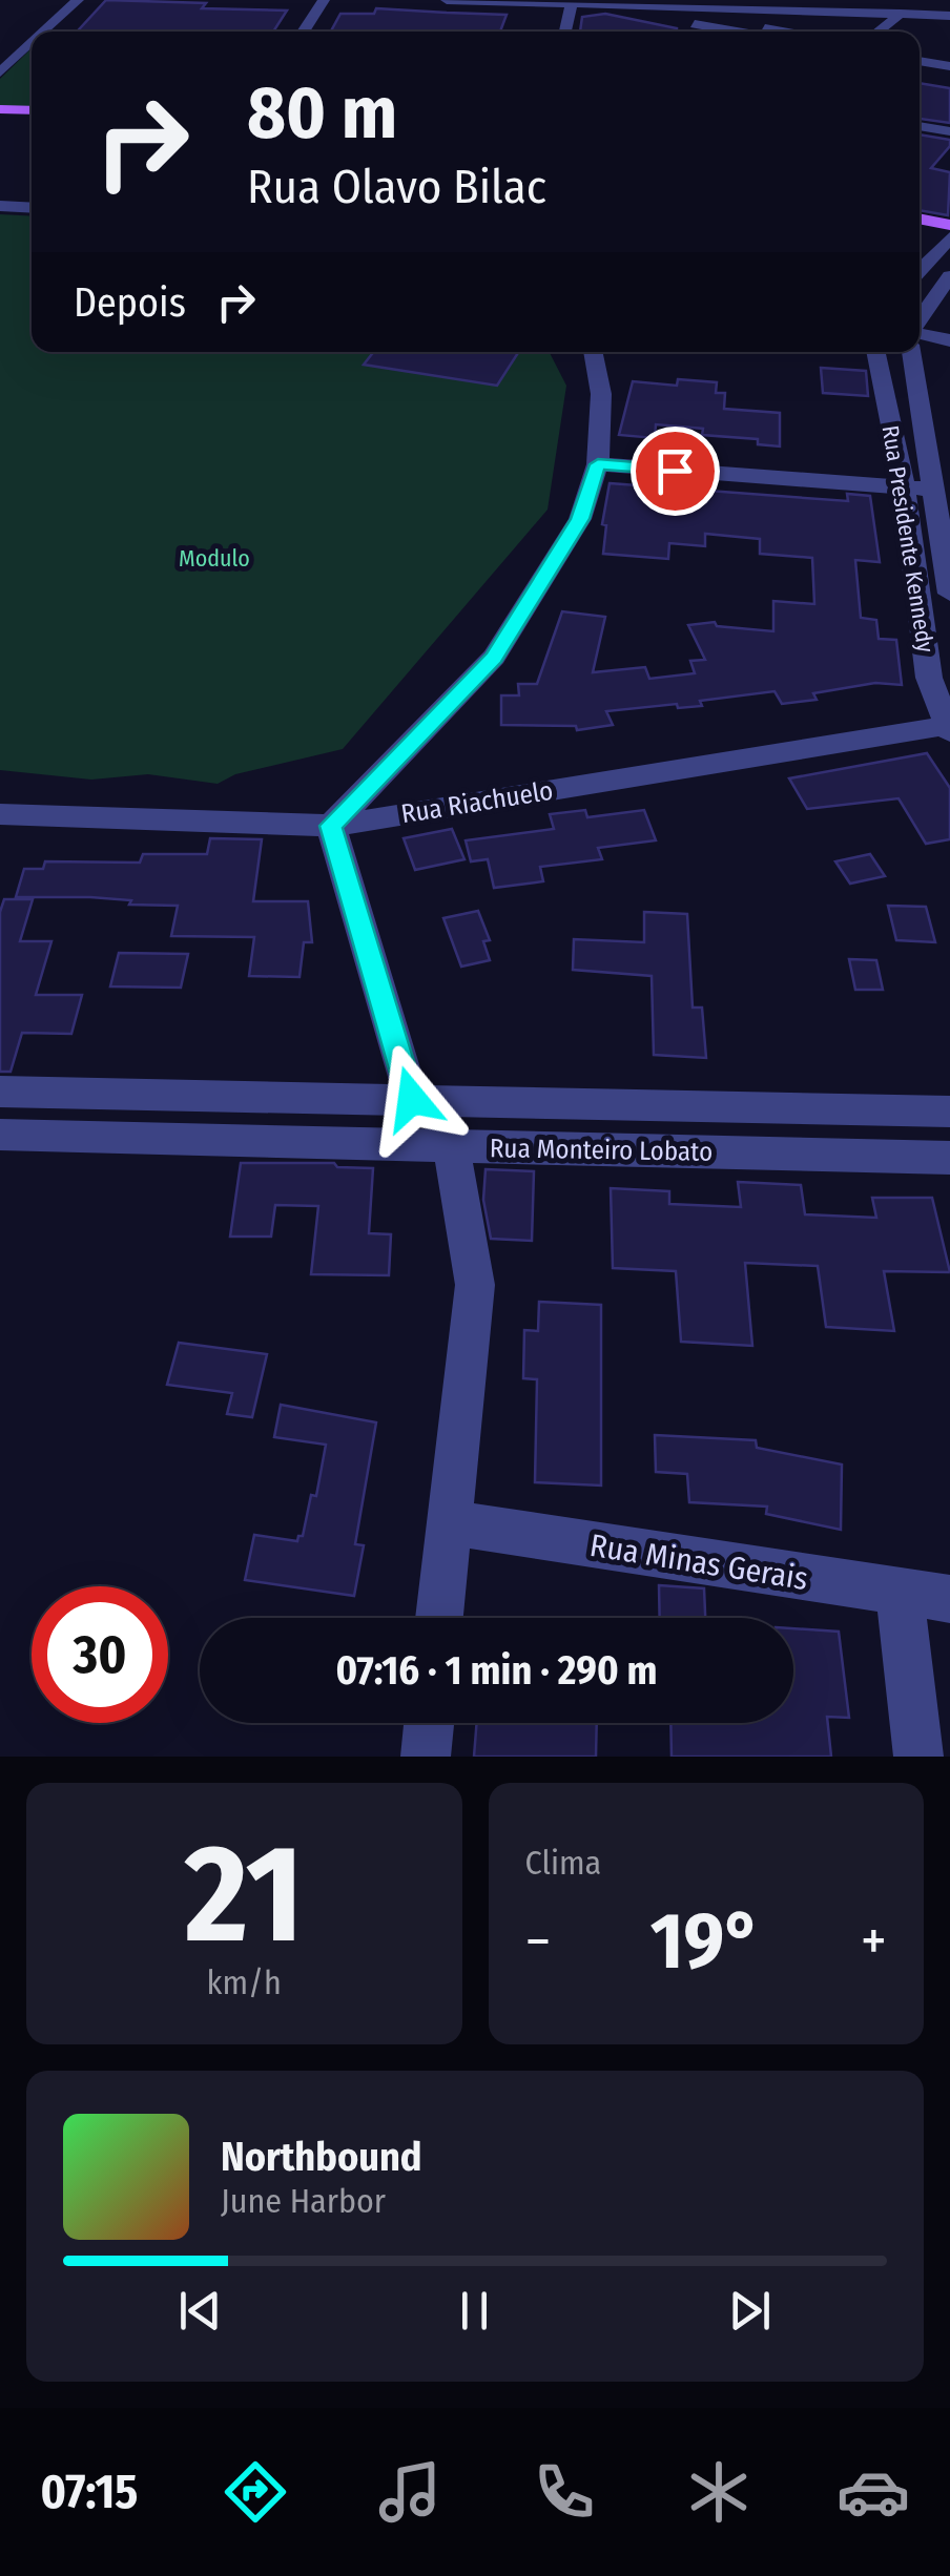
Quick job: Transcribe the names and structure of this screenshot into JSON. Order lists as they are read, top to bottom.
{
  "streets": {
    "street": [
      "Rua Presidente Kennedy",
      "Rua Riachuelo",
      "Rua Monteiro Lobato",
      "Rua Minas Gerais"
    ]
  },
  "crossings": [
    ["Rua Presidente Kennedy", "Rua Riachuelo"]
  ],
  "parks": ["Modulo"],
  "page": {
    "turn": ["80 m", "Rua Olavo Bilac"],
    "then": "Depois",
    "limit": "30",
    "trip": "07:16 · 1 min · 290 m",
    "tile": [
      ["21", "km/h"],
      "Clima"
    ],
    "heat": ["−", "19°", "+"],
    "song": ["Northbound", "June Harbor"],
    "tabs": "07:15"
  }
}
